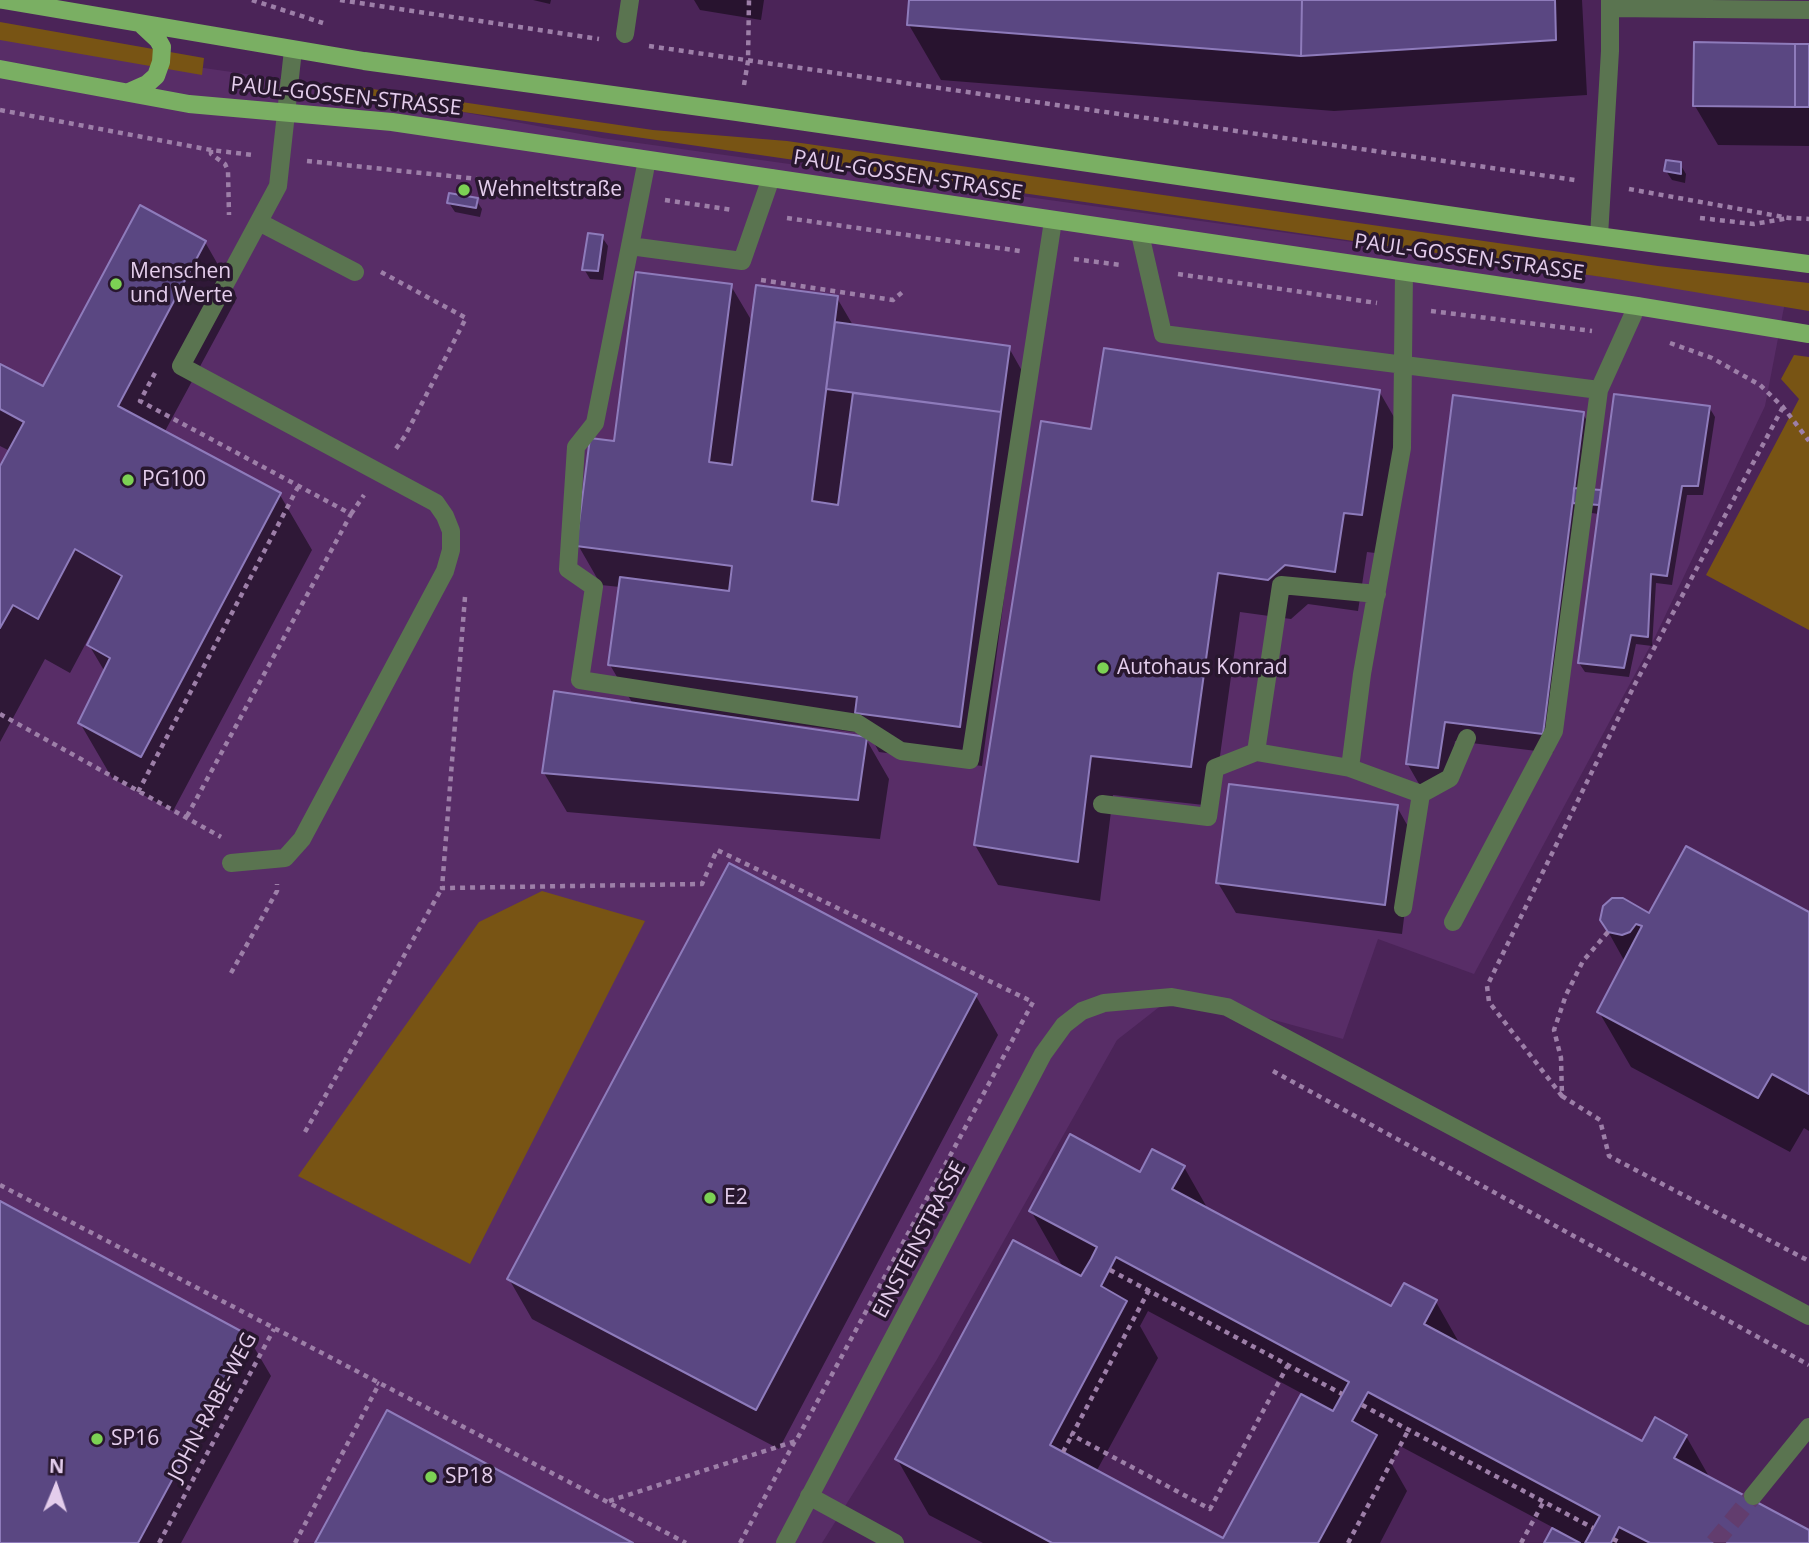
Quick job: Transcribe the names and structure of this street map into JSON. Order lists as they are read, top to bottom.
{
  "streets": {
    "main road": ["PAUL-GOSSEN-STRASSE"],
    "street": ["EINSTEINSTRASSE"],
    "path": ["JOHN-RABE-WEG"]
  },
  "places": [
    "Wehneltstraße",
    "Menschen und Werte",
    "PG100",
    "Autohaus Konrad",
    "E2",
    "SP16",
    "SP18"
  ],
  "north": "top"
}
